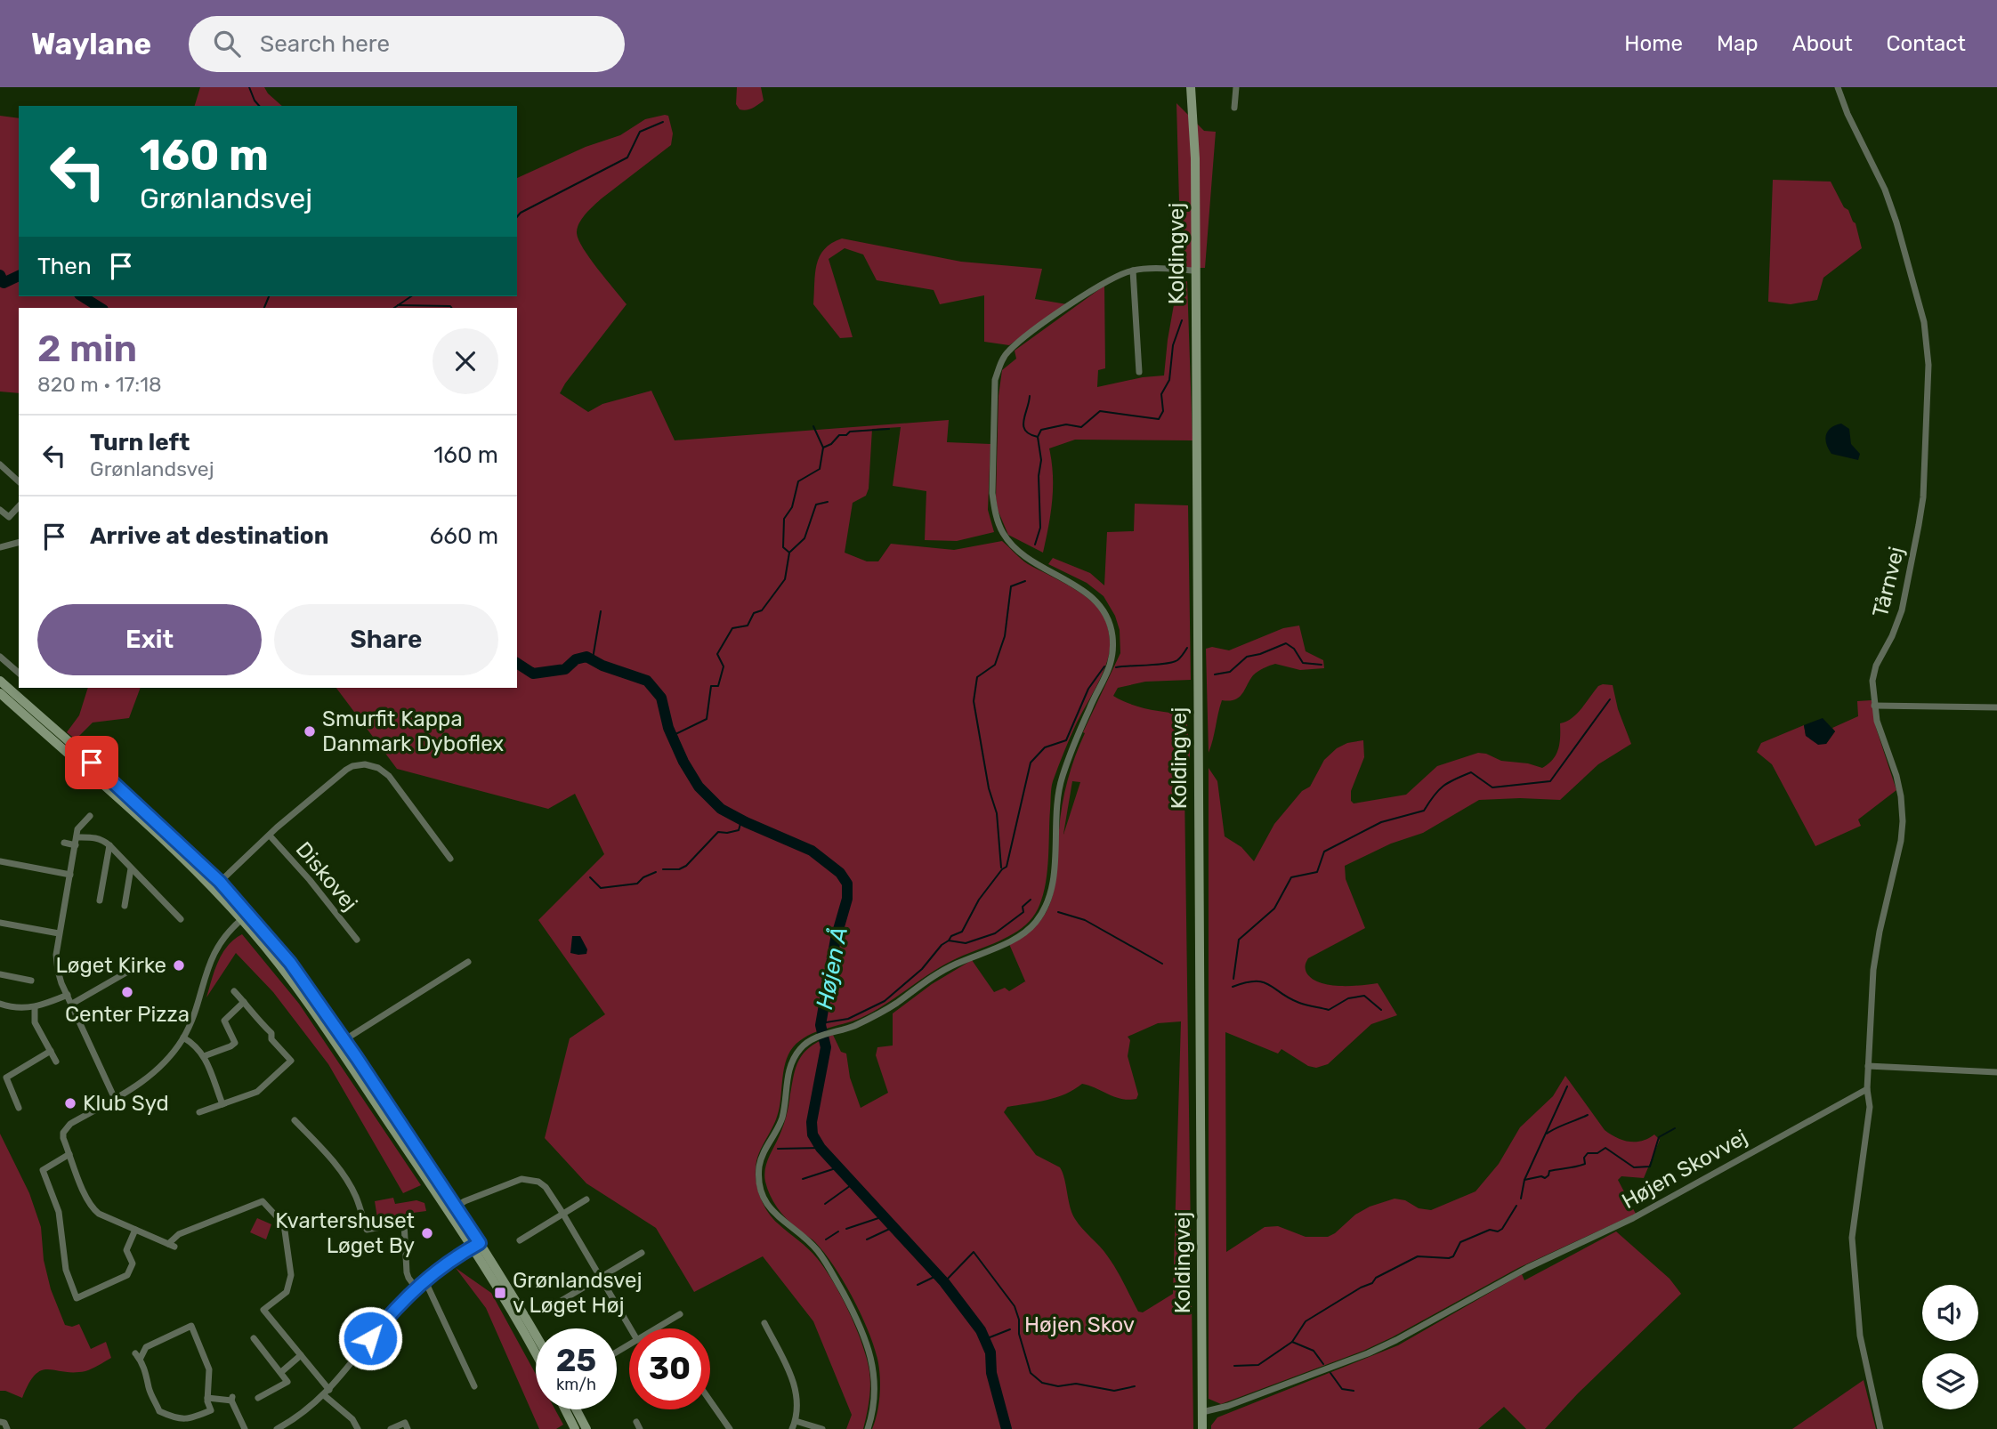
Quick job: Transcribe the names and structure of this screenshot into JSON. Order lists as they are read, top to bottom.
{
  "streets": {
    "street": [
      "Koldingvej",
      "Tårnvej",
      "Diskovej",
      "Højen Skovvej"
    ]
  },
  "crossings": [
    ["Koldingvej", "Højen Skovvej"],
    ["Tårnvej", "Højen Skovvej"]
  ],
  "water": ["Højen Å"],
  "parks": ["Højen Skov"],
  "places": {
    "other": [
      "Smurfit Kappa Danmark Dyboflex",
      "Løget Kirke",
      "Center Pizza",
      "Klub Syd",
      "Kvartershuset Løget By"
    ],
    "transit": ["Grønlandsvej v Løget Høj"]
  },
  "page": {
    "header": "Waylane",
    "search": "Search here",
    "nav": [
      "Home",
      "Map",
      "About",
      "Contact"
    ],
    "turn": ["160 m", "Grønlandsvej"],
    "then": "Then",
    "heading": ["2 min", "820 m · 17:18"],
    "list": [
      {
        "name": "Turn left",
        "note": "Grønlandsvej",
        "value": "160 m"
      },
      {
        "name": "Arrive at destination",
        "value": "660 m"
      }
    ],
    "buttons": ["Exit", "Share"],
    "speed": "25 km/h",
    "limit": "30"
  }
}
